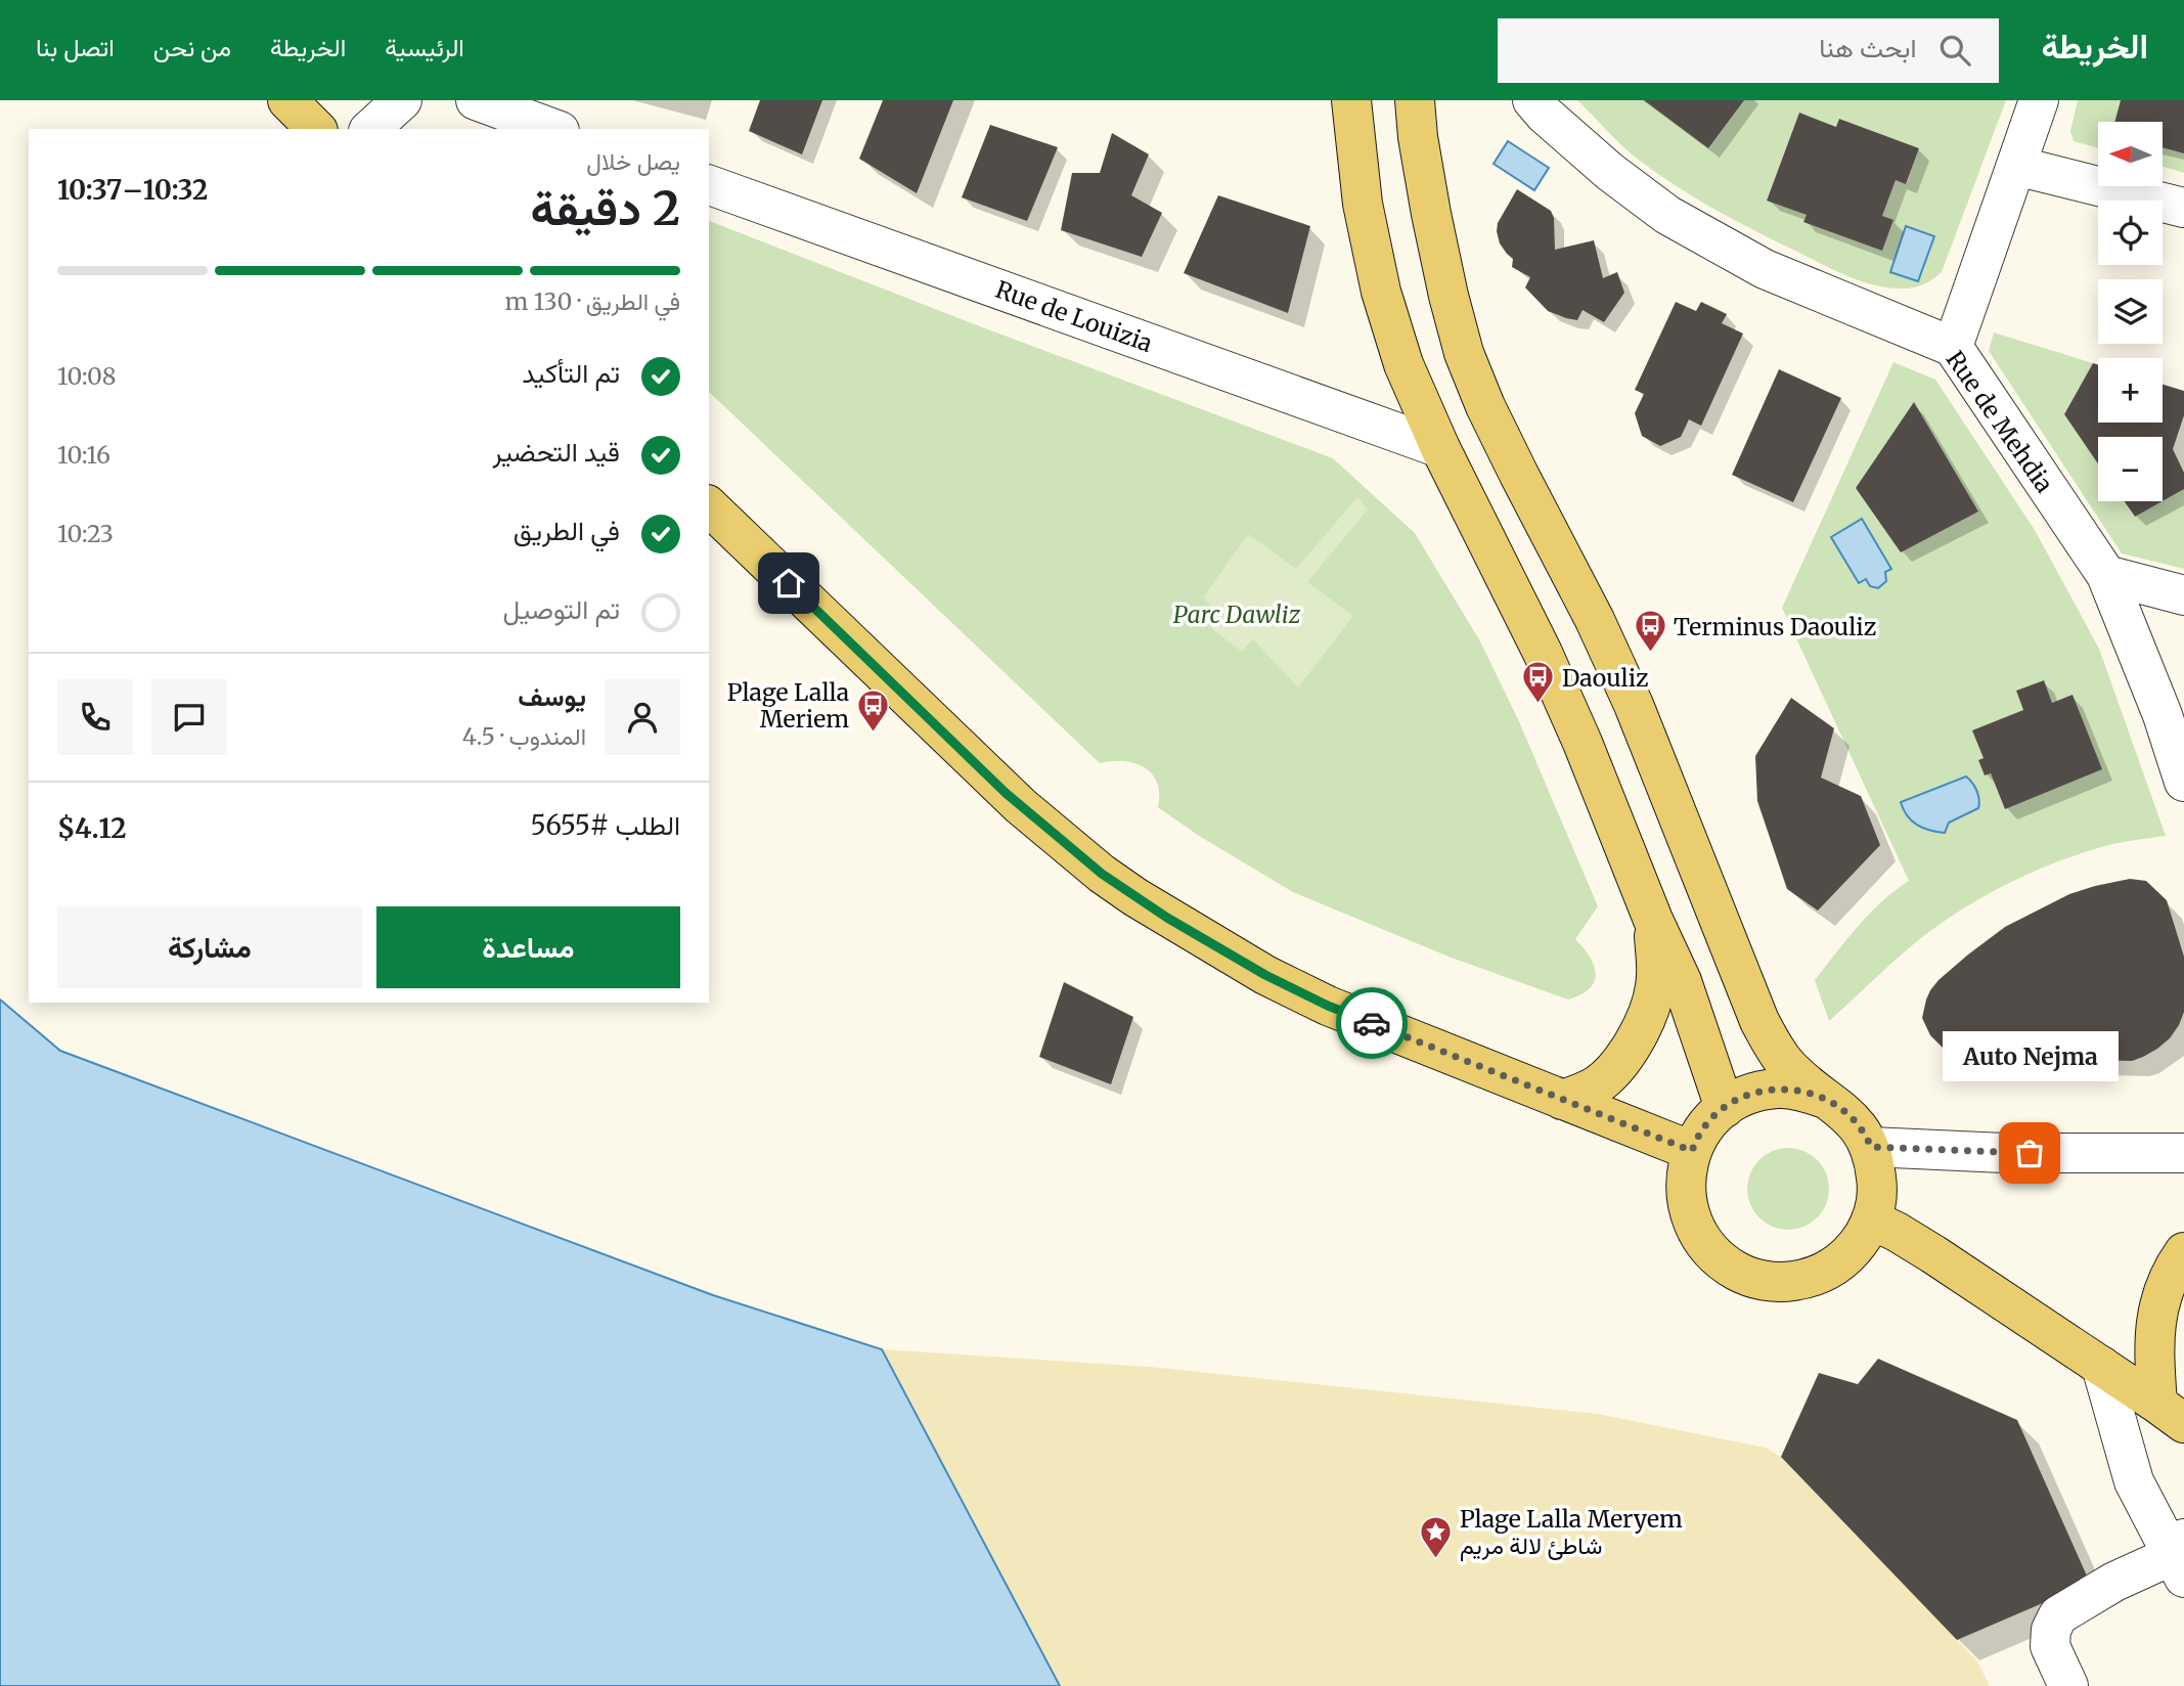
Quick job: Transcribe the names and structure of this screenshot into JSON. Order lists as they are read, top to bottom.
{
  "streets": {
    "street": ["Rue de Louizia", "Rue de Mehdia"]
  },
  "parks": ["Parc Dawliz"],
  "places": {
    "bus stop": ["Terminus Daouliz", "Daouliz", "Plage Lalla Meriem"],
    "other": ["Auto Nejma"],
    "place": ["Plage Lalla Meryem شاطئ لالة مريم"]
  },
  "north": "left",
  "page": {
    "header": "الخريطة",
    "search": "ابحث هنا",
    "nav": [
      "الرئيسية",
      "الخريطة",
      "من نحن",
      "اتصل بنا"
    ],
    "map_buttons": ["+", "−"],
    "heading": ["2 دقيقة", "يصل خلال", "10:32–10:37"],
    "panel": [
      "يوسف",
      "المندوب · 4.5",
      "الطلب #5655",
      "$4.12"
    ],
    "bar": "في الطريق · 130 m",
    "list": [
      ["تم التأكيد", "10:08"],
      ["قيد التحضير", "10:16"],
      ["في الطريق", "10:23"],
      "تم التوصيل"
    ],
    "buttons": ["مساعدة", "مشاركة"],
    "bubble": "Auto Nejma"
  }
}
